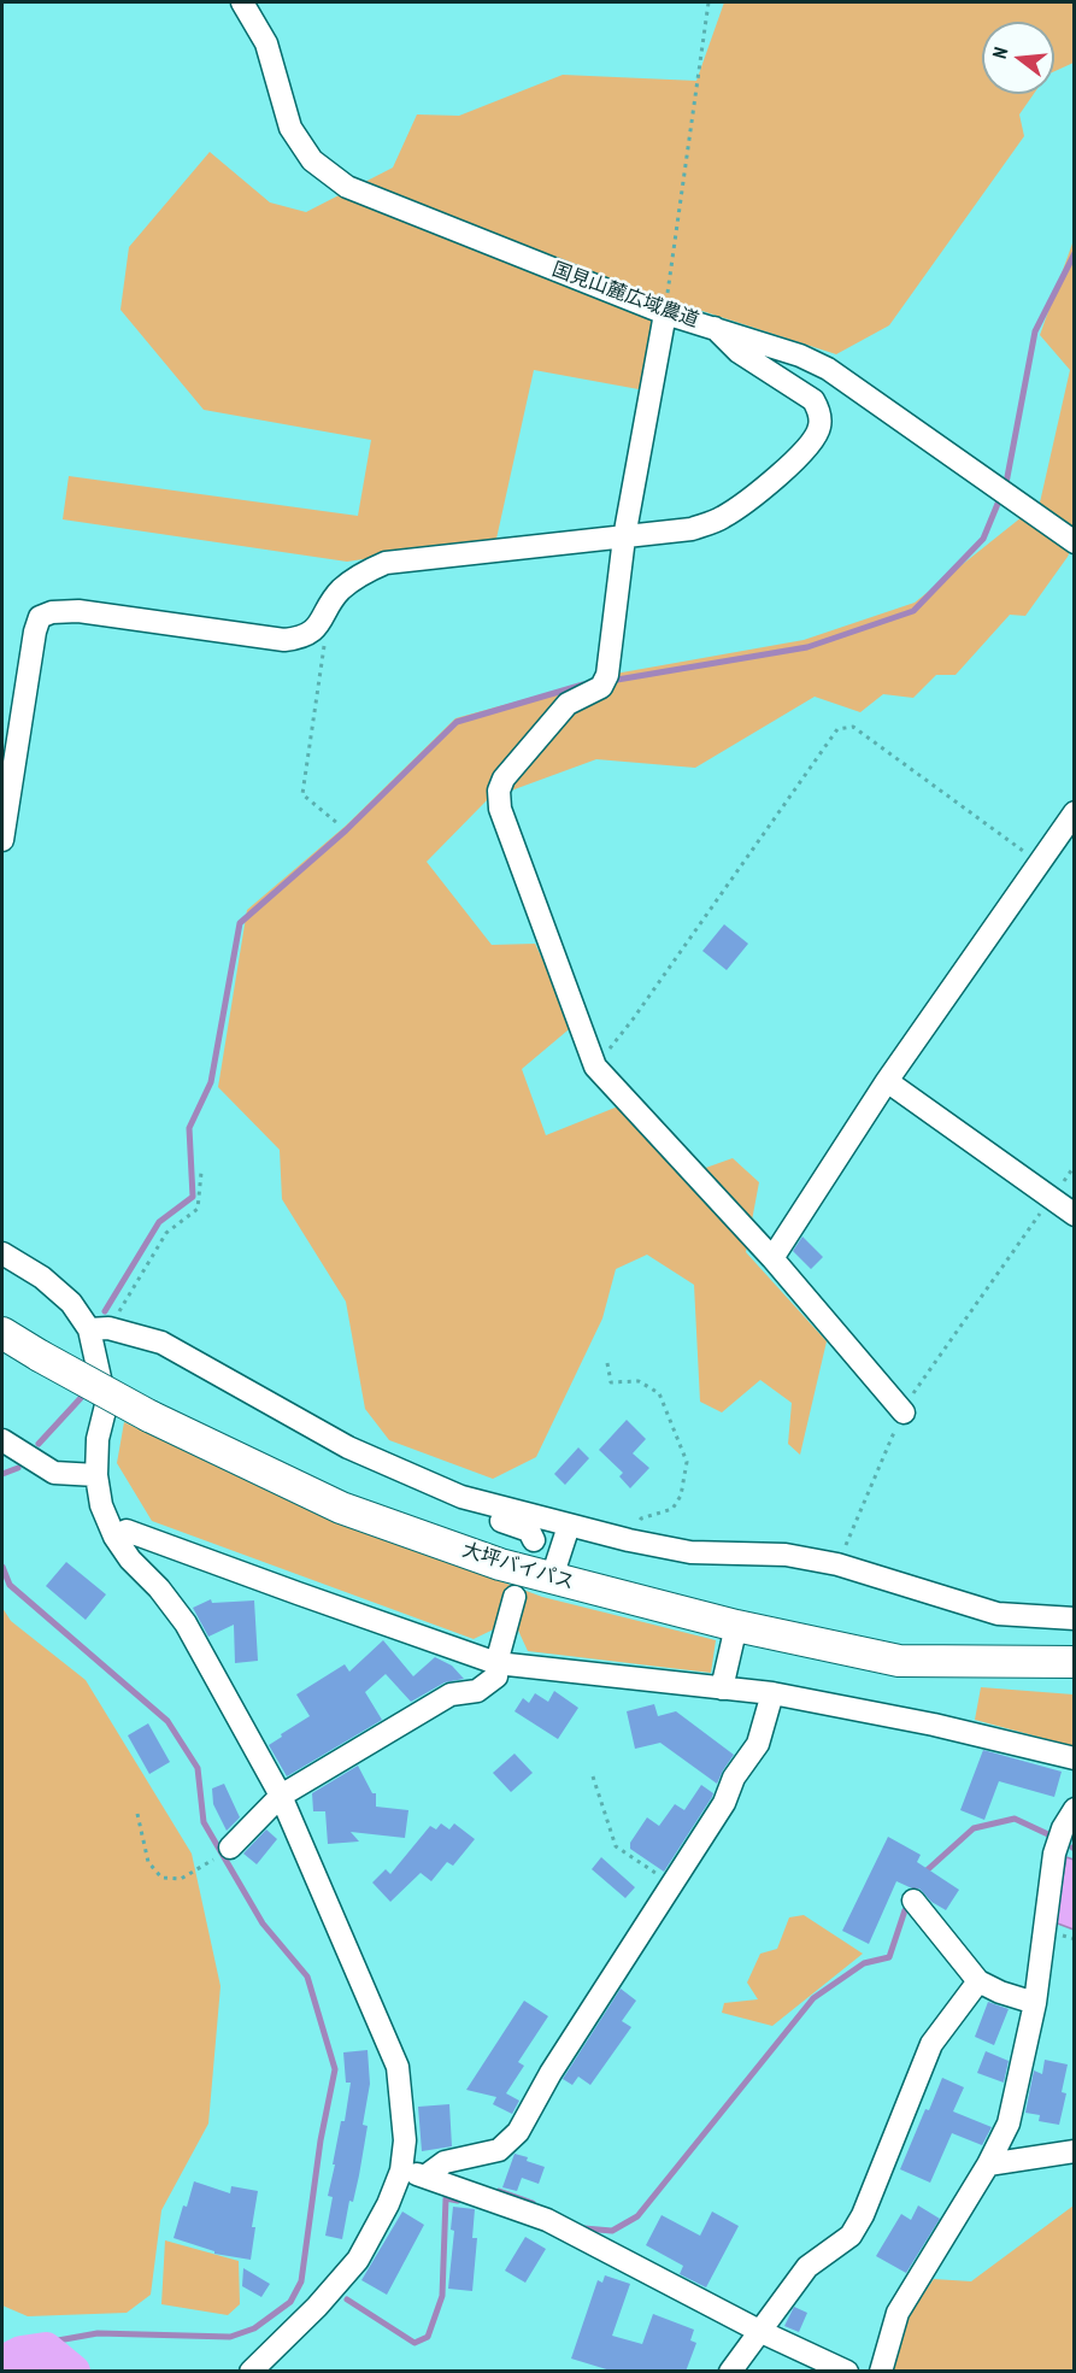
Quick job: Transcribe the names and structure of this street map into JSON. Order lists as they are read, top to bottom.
{
  "streets": {
    "highway": ["大坪バイパス"],
    "street": ["国見山麓広域農道"]
  },
  "north": "left"
}
